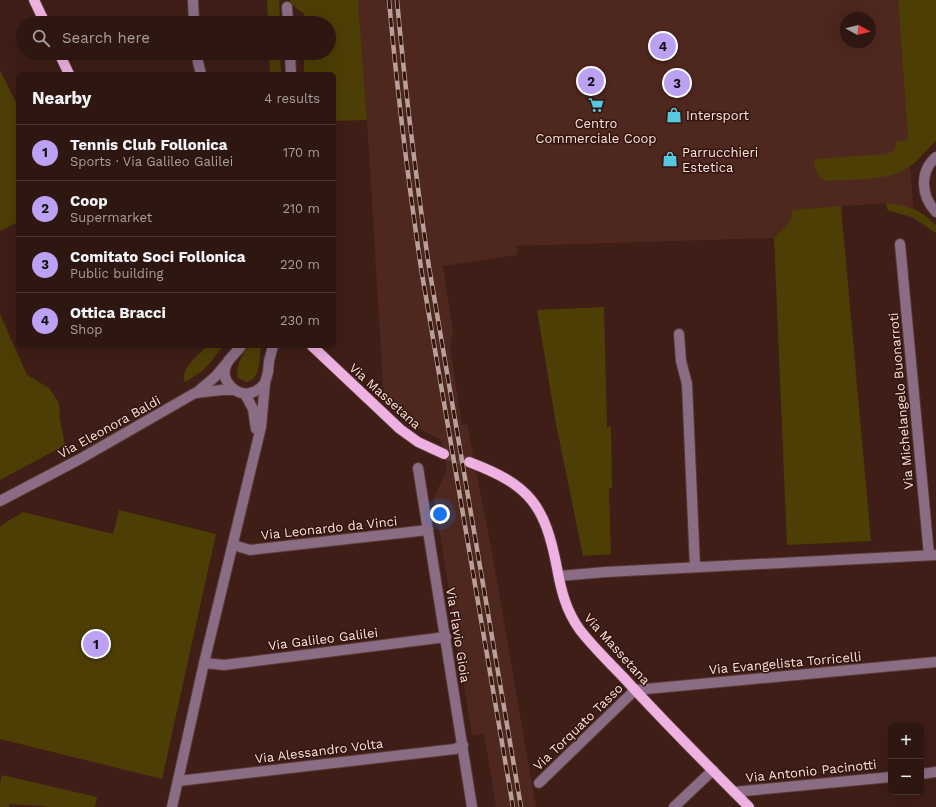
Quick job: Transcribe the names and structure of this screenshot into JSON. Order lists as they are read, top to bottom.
{
  "streets": {
    "main road": ["Via Massetana"],
    "street": [
      "Via Michelangelo Buonarroti",
      "Via Eleonora Baldi",
      "Via Leonardo da Vinci",
      "Via Flavio Gioia",
      "Via Galileo Galilei",
      "Via Evangelista Torricelli",
      "Via Torquato Tasso",
      "Via Alessandro Volta",
      "Via Antonio Pacinotti"
    ]
  },
  "crossings": [
    ["Via Massetana", "Via Michelangelo Buonarroti"],
    ["Via Massetana", "Via Evangelista Torricelli"],
    ["Via Massetana", "Via Torquato Tasso"],
    ["Via Massetana", "Via Antonio Pacinotti"],
    ["Via Leonardo da Vinci", "Via Flavio Gioia"],
    ["Via Flavio Gioia", "Via Galileo Galilei"],
    ["Via Flavio Gioia", "Via Alessandro Volta"],
    ["Via Evangelista Torricelli", "Via Torquato Tasso"]
  ],
  "places": {
    "supermarket": ["Centro Commerciale Coop"],
    "shop": ["Intersport", "Parrucchieri Estetica"]
  },
  "north": "right",
  "page": {
    "search": "Search here",
    "pins": [
      "4",
      "2",
      "3",
      "1"
    ],
    "heading": ["Nearby", "4 results"],
    "list": [
      {
        "mark": "1",
        "name": "Tennis Club Follonica",
        "note": "Sports · Via Galileo Galilei",
        "value": "170 m"
      },
      {
        "mark": "2",
        "name": "Coop",
        "note": "Supermarket",
        "value": "210 m"
      },
      {
        "mark": "3",
        "name": "Comitato Soci Follonica",
        "note": "Public building",
        "value": "220 m"
      },
      {
        "mark": "4",
        "name": "Ottica Bracci",
        "note": "Shop",
        "value": "230 m"
      }
    ],
    "map_buttons": ["+", "−"]
  }
}
